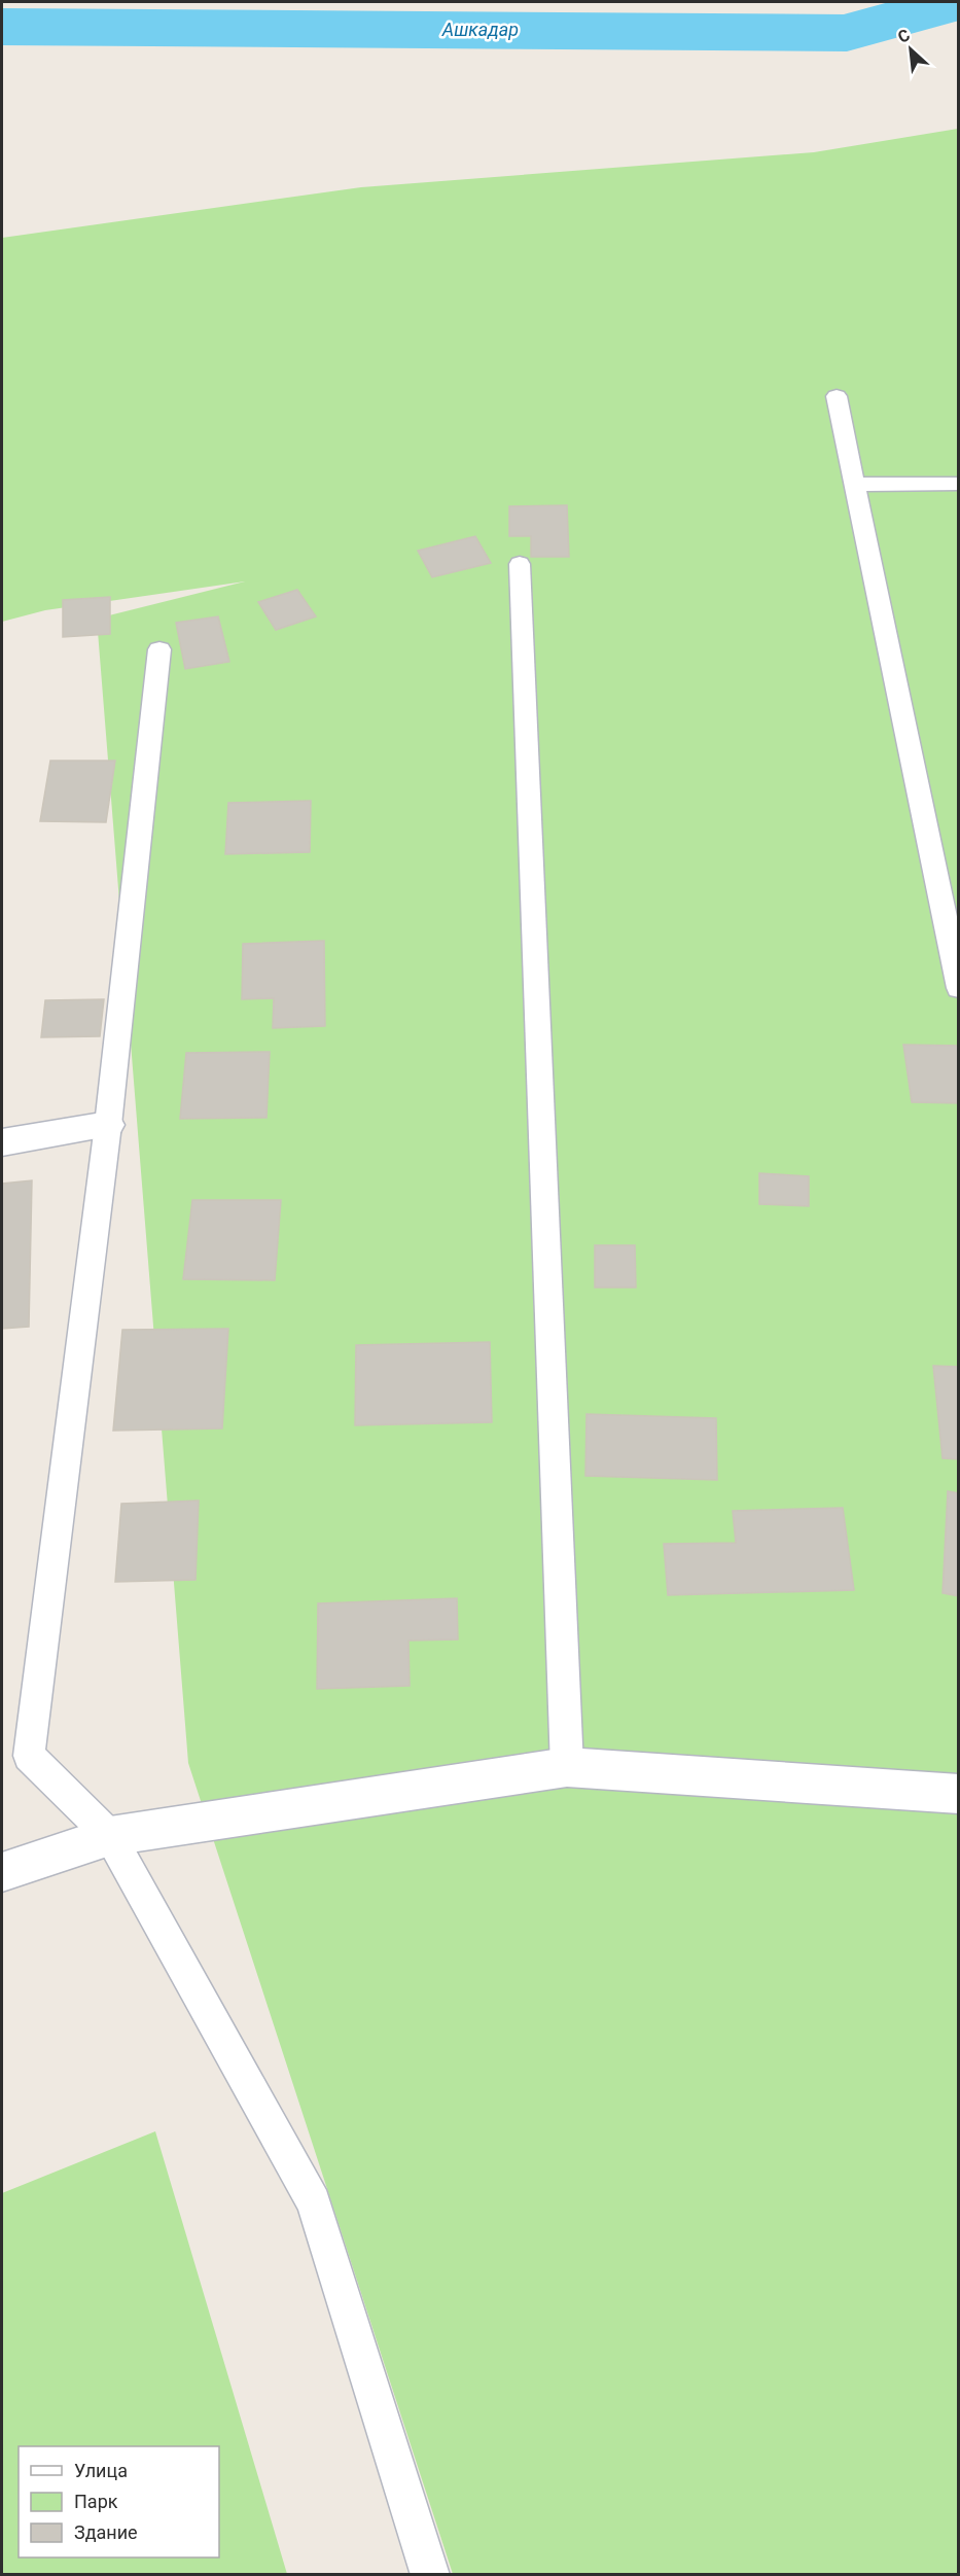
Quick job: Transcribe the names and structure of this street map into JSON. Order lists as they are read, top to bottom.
{
  "water": ["Ашкадар"],
  "legend": ["Улица", "Парк", "Здание"],
  "north": "top left"
}
